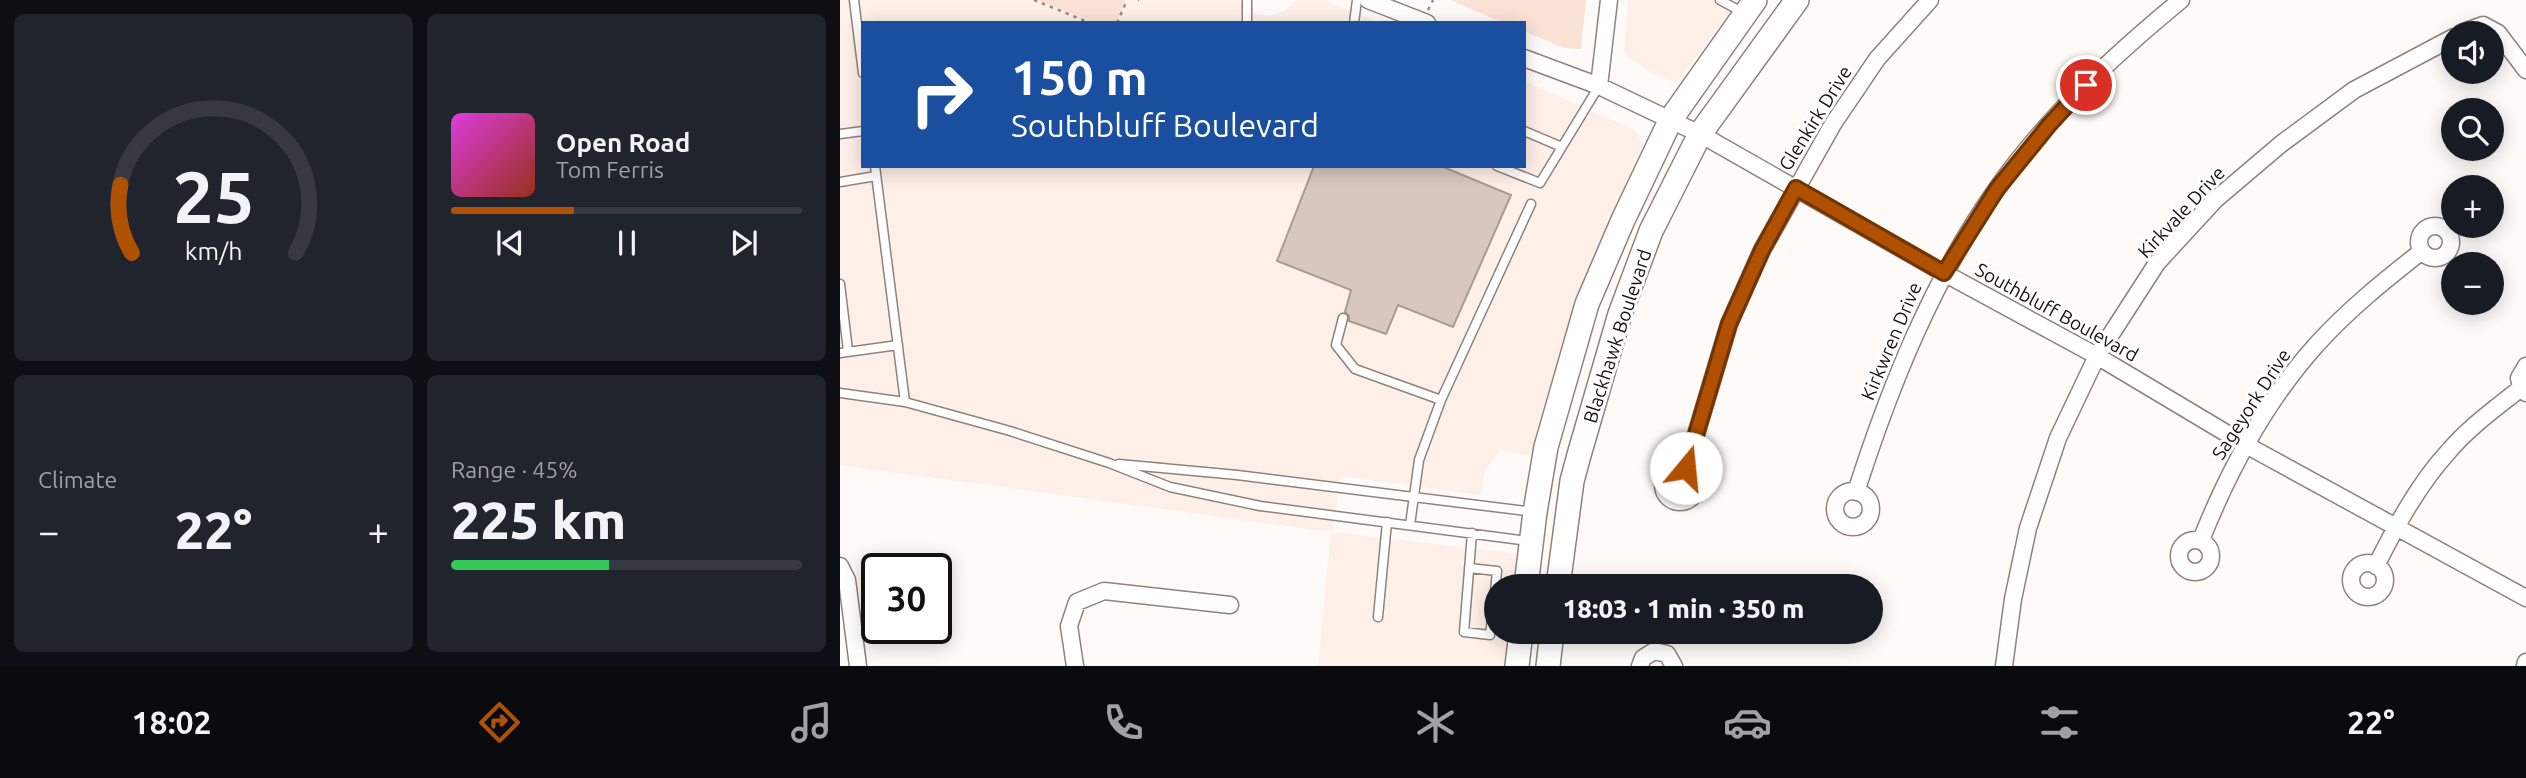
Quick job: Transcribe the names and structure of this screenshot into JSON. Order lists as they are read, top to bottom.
{
  "streets": {
    "main road": ["Blackhawk Boulevard"],
    "street": [
      "Glenkirk Drive",
      "Kirkvale Drive",
      "Southbluff Boulevard",
      "Kirkwren Drive",
      "Sageyork Drive"
    ]
  },
  "crossings": [
    ["Glenkirk Drive", "Southbluff Boulevard"],
    ["Kirkvale Drive", "Southbluff Boulevard"],
    ["Southbluff Boulevard", "Blackhawk Boulevard"],
    ["Southbluff Boulevard", "Kirkwren Drive"],
    ["Southbluff Boulevard", "Sageyork Drive"]
  ],
  "page": {
    "map_buttons": ["+", "−"],
    "turn": ["150 m", "Southbluff Boulevard"],
    "song": ["Open Road", "Tom Ferris"],
    "tile": [
      "Climate",
      ["Range · 45%", "225 km"]
    ],
    "heat": ["−", "22°", "+"],
    "limit": "30",
    "trip": "18:03 · 1 min · 350 m",
    "tabs": ["18:02", "22°"],
    "gauge": ["25", "km/h"]
  }
}
